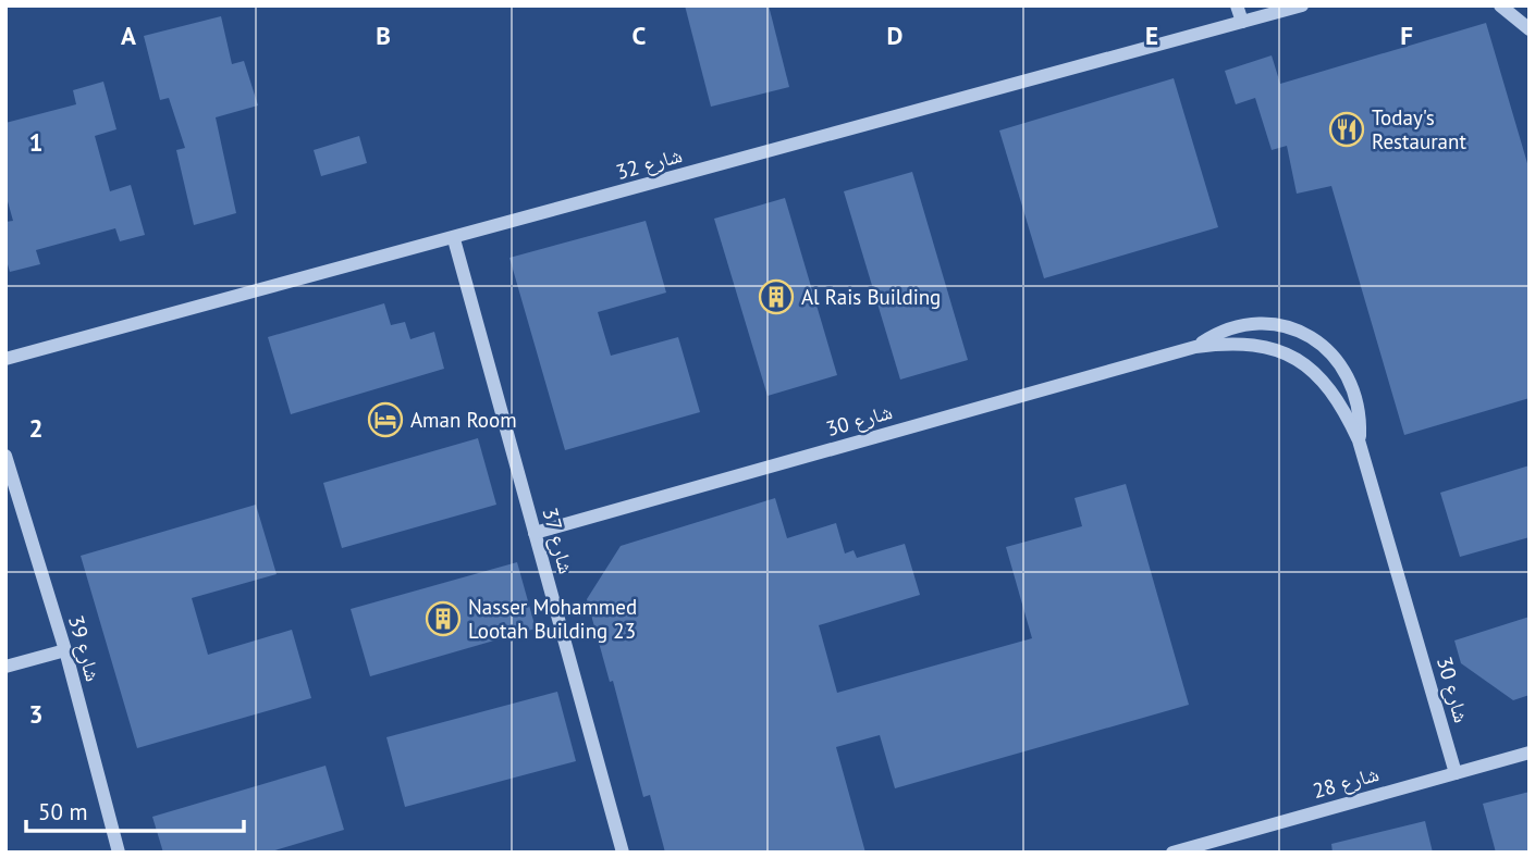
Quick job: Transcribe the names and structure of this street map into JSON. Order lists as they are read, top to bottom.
{
  "streets": {
    "street": [
      "شارع 32",
      "شارع 30",
      "شارع 37",
      "شارع 39",
      "شارع 28"
    ]
  },
  "crossings": [
    ["شارع 32", "شارع 37"],
    ["شارع 30", "شارع 37"],
    ["شارع 30", "شارع 28"]
  ],
  "places": {
    "restaurant": ["Today's Restaurant"],
    "building": ["Al Rais Building", "Nasser Mohammed Lootah Building 23"],
    "hotel": ["Aman Room"]
  },
  "scale_bar": "50 m",
  "grid": {
    "columns": [
      "A",
      "B",
      "C",
      "D",
      "E",
      "F"
    ],
    "rows": ["1", "2", "3"]
  }
}
